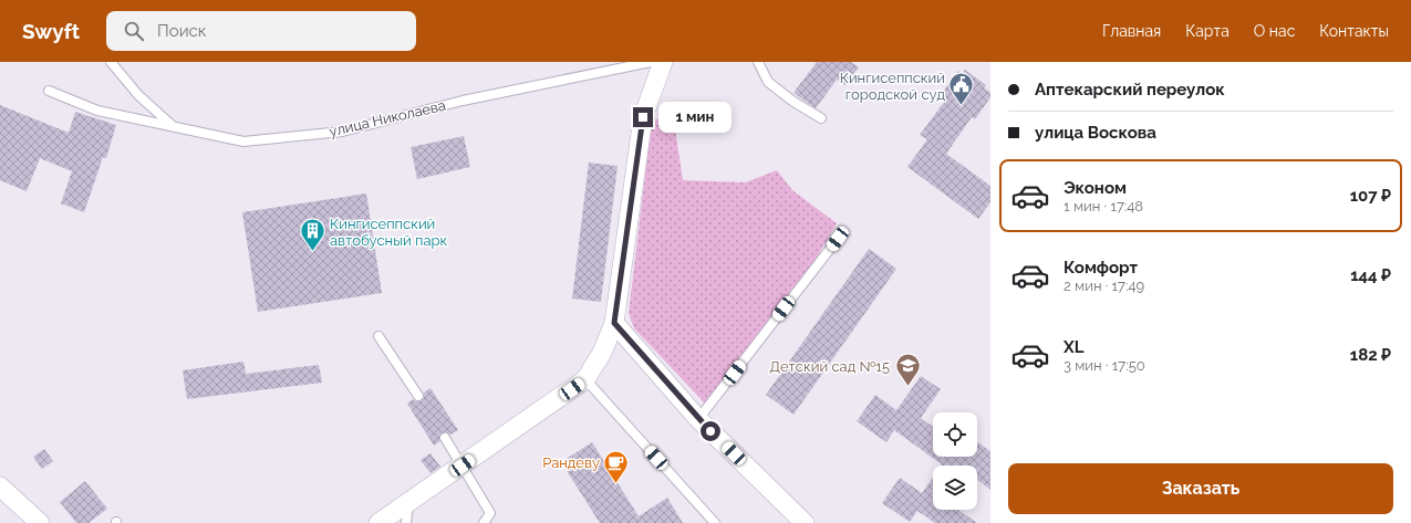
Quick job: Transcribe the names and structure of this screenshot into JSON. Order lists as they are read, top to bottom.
{
  "streets": {
    "lane": ["улица Николаева"]
  },
  "places": {
    "public building": ["Кингисеппский городской суд"],
    "building": ["Кингисеппский автобусный парк"],
    "school or university": ["Детский сад №15"],
    "cafe": ["Рандеву"]
  },
  "page": {
    "header": "Swyft",
    "search": "Поиск",
    "nav": [
      "Главная",
      "Карта",
      "О нас",
      "Контакты"
    ],
    "banner": ["Аптекарский переулок", "улица Воскова"],
    "bubble": "1 мин",
    "list": [
      {
        "name": "Эконом",
        "note": "1 мин · 17:48",
        "value": "107 ₽"
      },
      {
        "name": "Комфорт",
        "note": "2 мин · 17:49",
        "value": "144 ₽"
      },
      {
        "name": "XL",
        "note": "3 мин · 17:50",
        "value": "182 ₽"
      }
    ],
    "buttons": "Заказать"
  }
}
